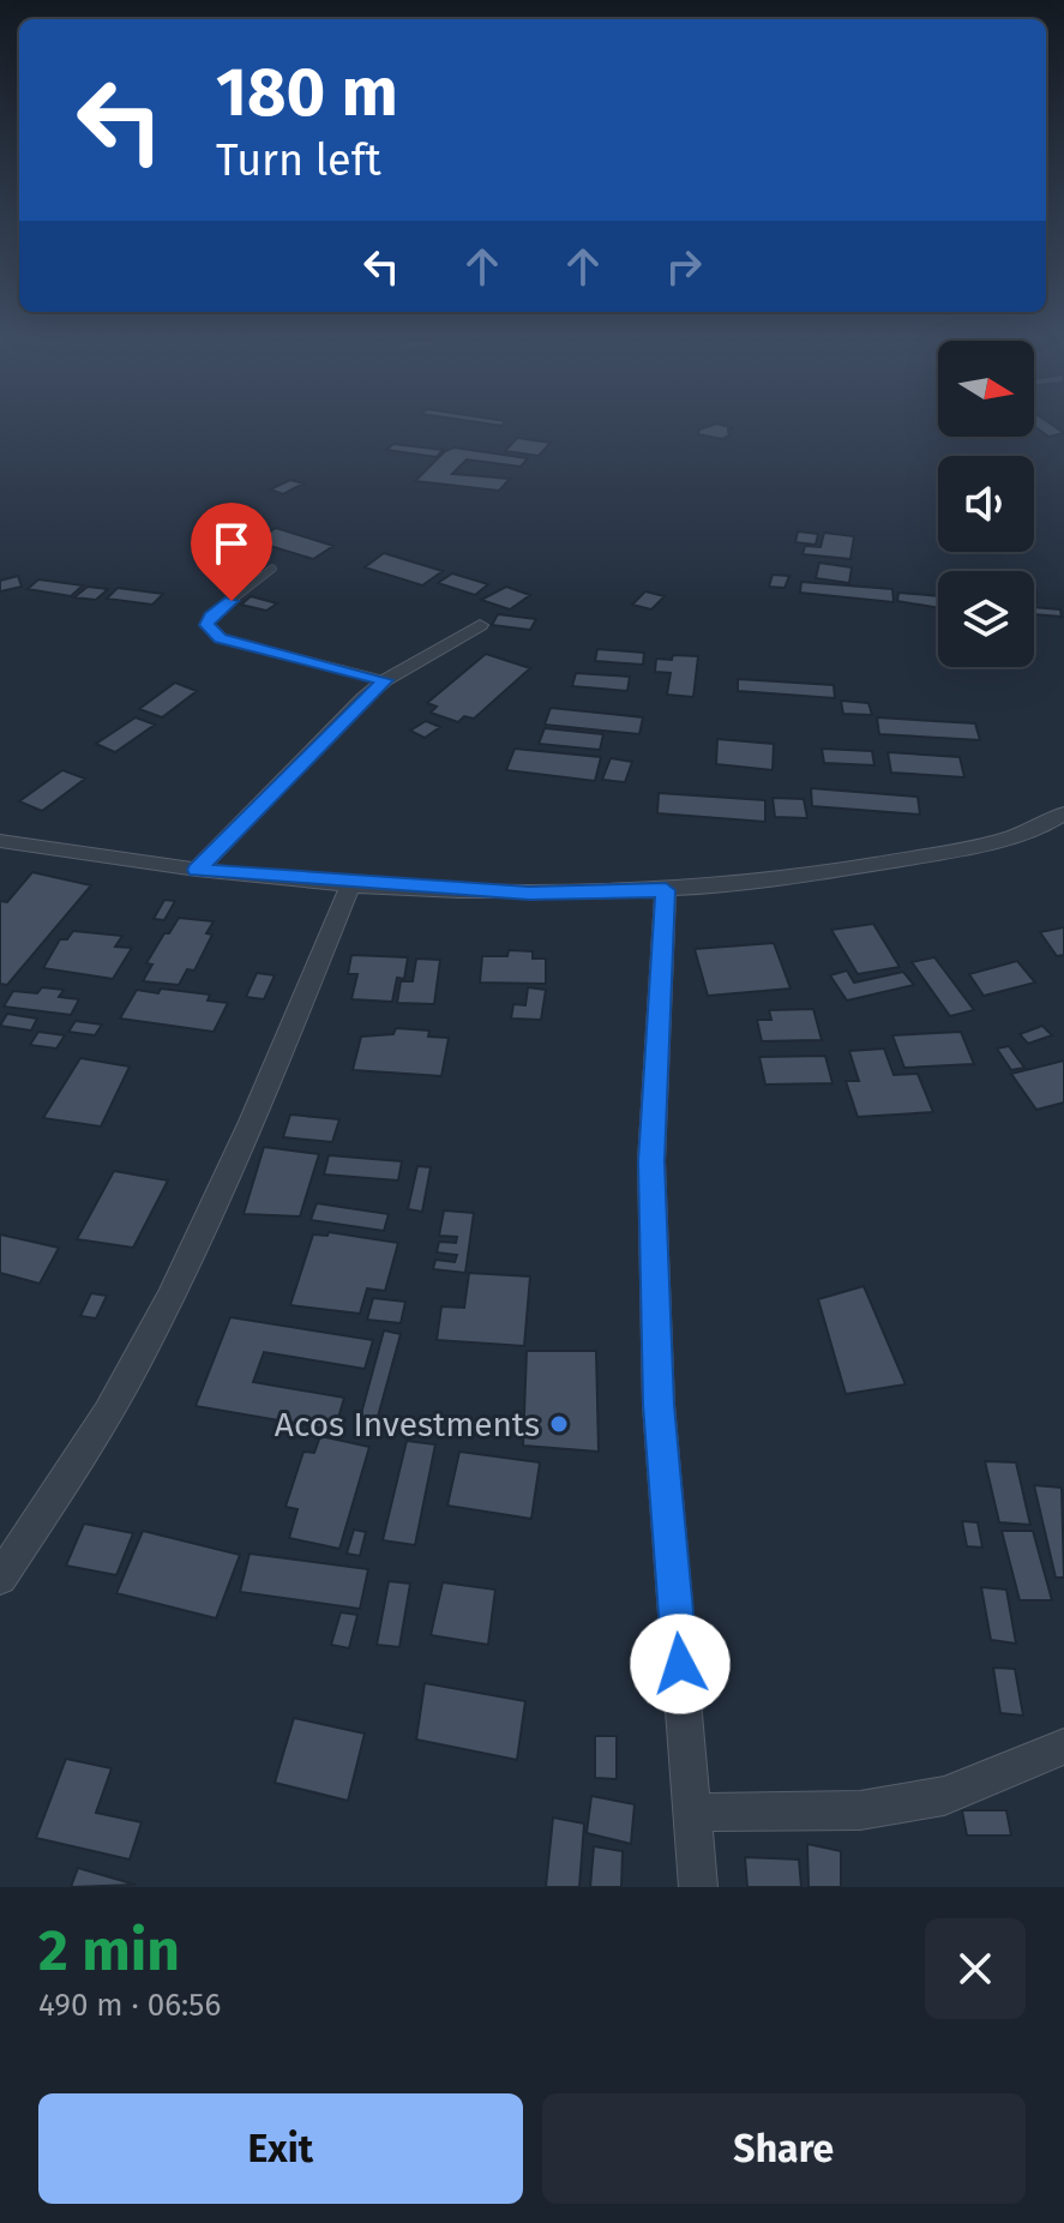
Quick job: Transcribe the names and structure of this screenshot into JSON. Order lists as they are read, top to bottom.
{
  "places": ["Acos Investments"],
  "north": "right",
  "page": {
    "turn": ["180 m", "Turn left"],
    "heading": ["2 min", "490 m · 06:56"],
    "buttons": ["Exit", "Share"]
  }
}
